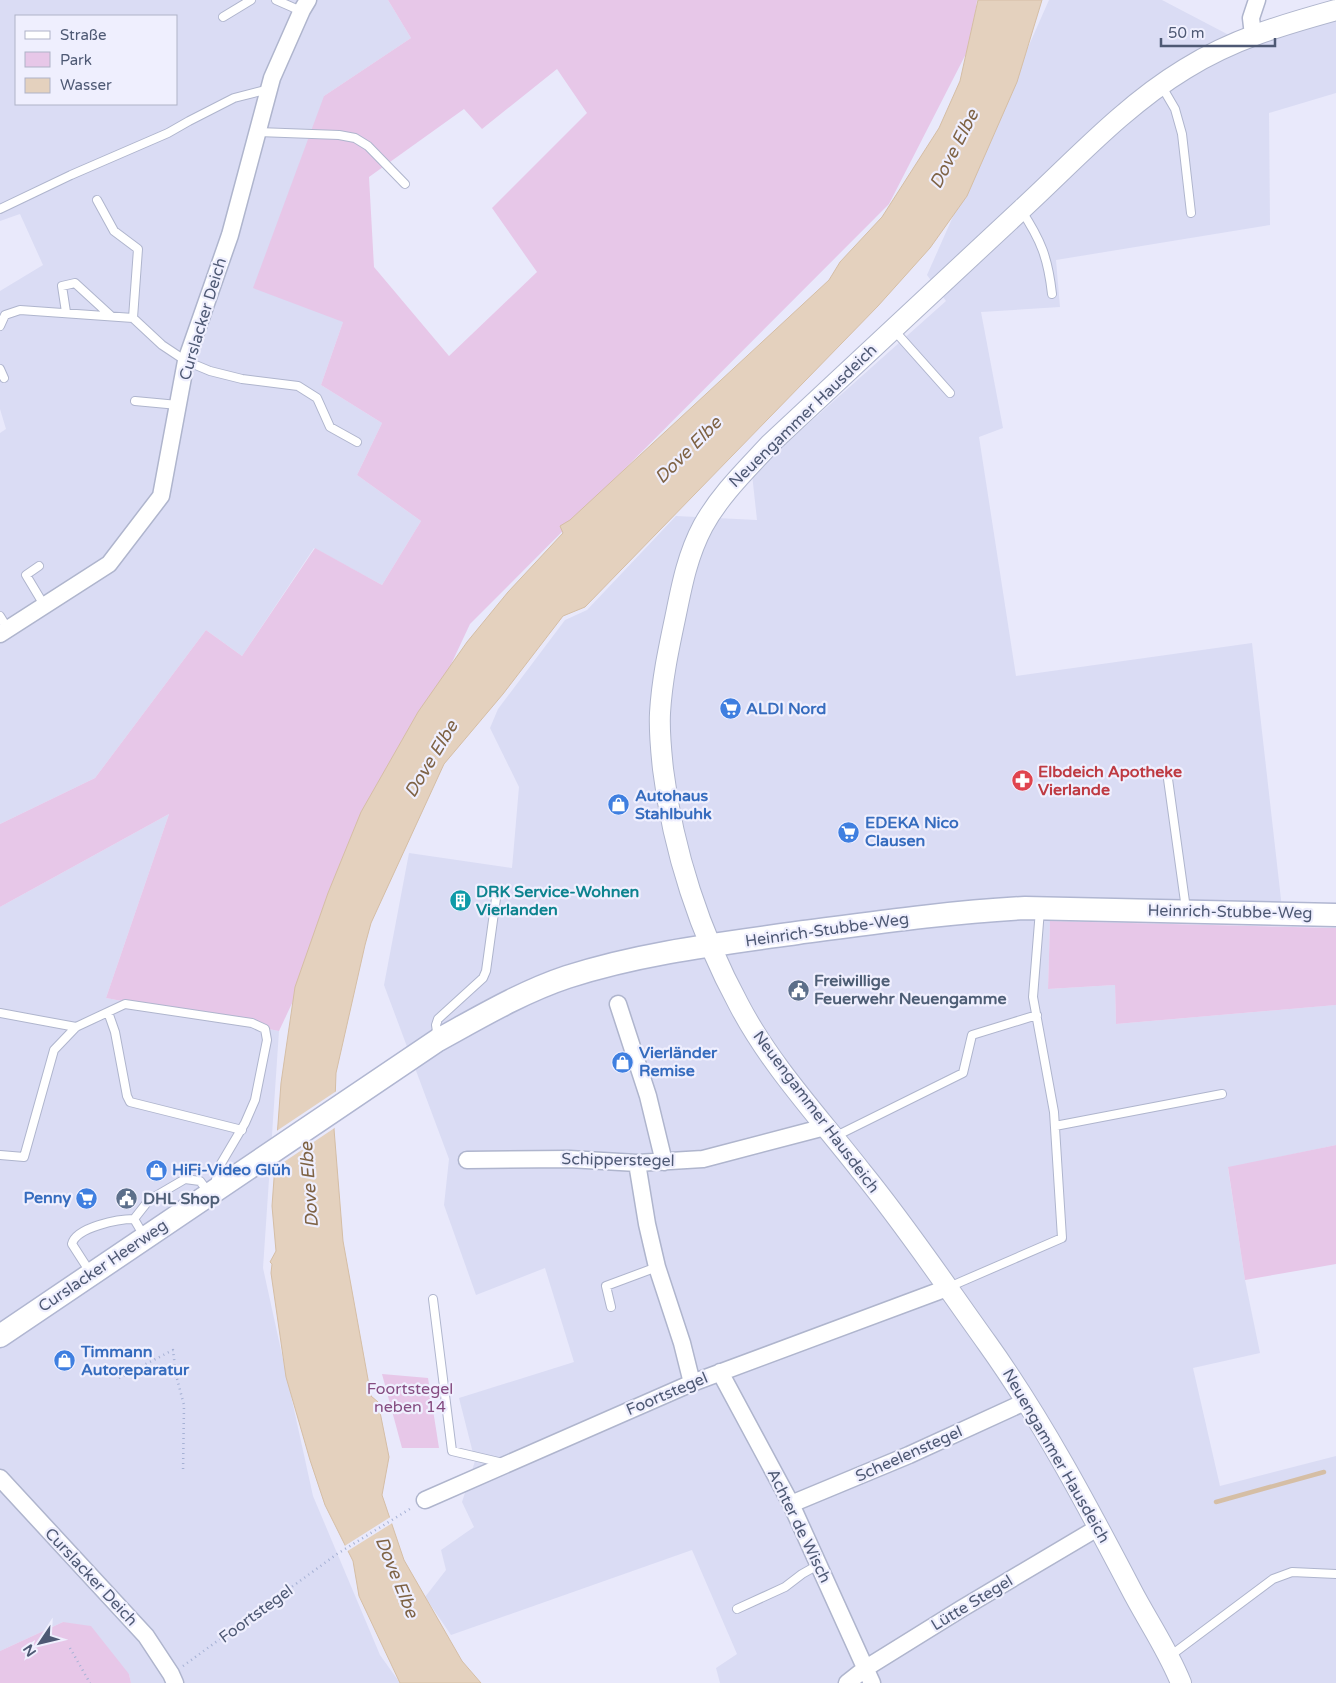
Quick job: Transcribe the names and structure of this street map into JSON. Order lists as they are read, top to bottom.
{
  "streets": {
    "main road": ["Heinrich-Stubbe-Weg", "Curslacker Heerweg"],
    "street": [
      "Curslacker Deich",
      "Neuengammer Hausdeich",
      "Schipperstegel",
      "Foortstegel",
      "Scheelenstegel",
      "Achter de Wisch",
      "Lütte Stegel"
    ]
  },
  "crossings": [
    ["Curslacker Deich", "Foortstegel"],
    ["Neuengammer Hausdeich", "Heinrich-Stubbe-Weg"],
    ["Neuengammer Hausdeich", "Schipperstegel"],
    ["Neuengammer Hausdeich", "Foortstegel"],
    ["Neuengammer Hausdeich", "Scheelenstegel"],
    ["Neuengammer Hausdeich", "Lütte Stegel"],
    ["Heinrich-Stubbe-Weg", "Curslacker Heerweg"],
    ["Foortstegel", "Achter de Wisch"],
    ["Scheelenstegel", "Achter de Wisch"],
    ["Achter de Wisch", "Lütte Stegel"]
  ],
  "water": ["Dove Elbe"],
  "parks": ["Foortstegel neben 14"],
  "places": {
    "supermarket": ["ALDI Nord", "EDEKA Nico Clausen", "Penny"],
    "pharmacy": ["Elbdeich Apotheke Vierlande"],
    "shop": [
      "Autohaus Stahlbuhk",
      "Vierländer Remise",
      "HiFi-Video Glüh",
      "Timmann Autoreparatur"
    ],
    "building": ["DRK Service-Wohnen Vierlanden"],
    "public building": ["Freiwillige Feuerwehr Neuengamme", "DHL Shop"]
  },
  "legend": ["Straße", "Park", "Wasser"],
  "scale_bar": "50 m",
  "north": "bottom left"
}
